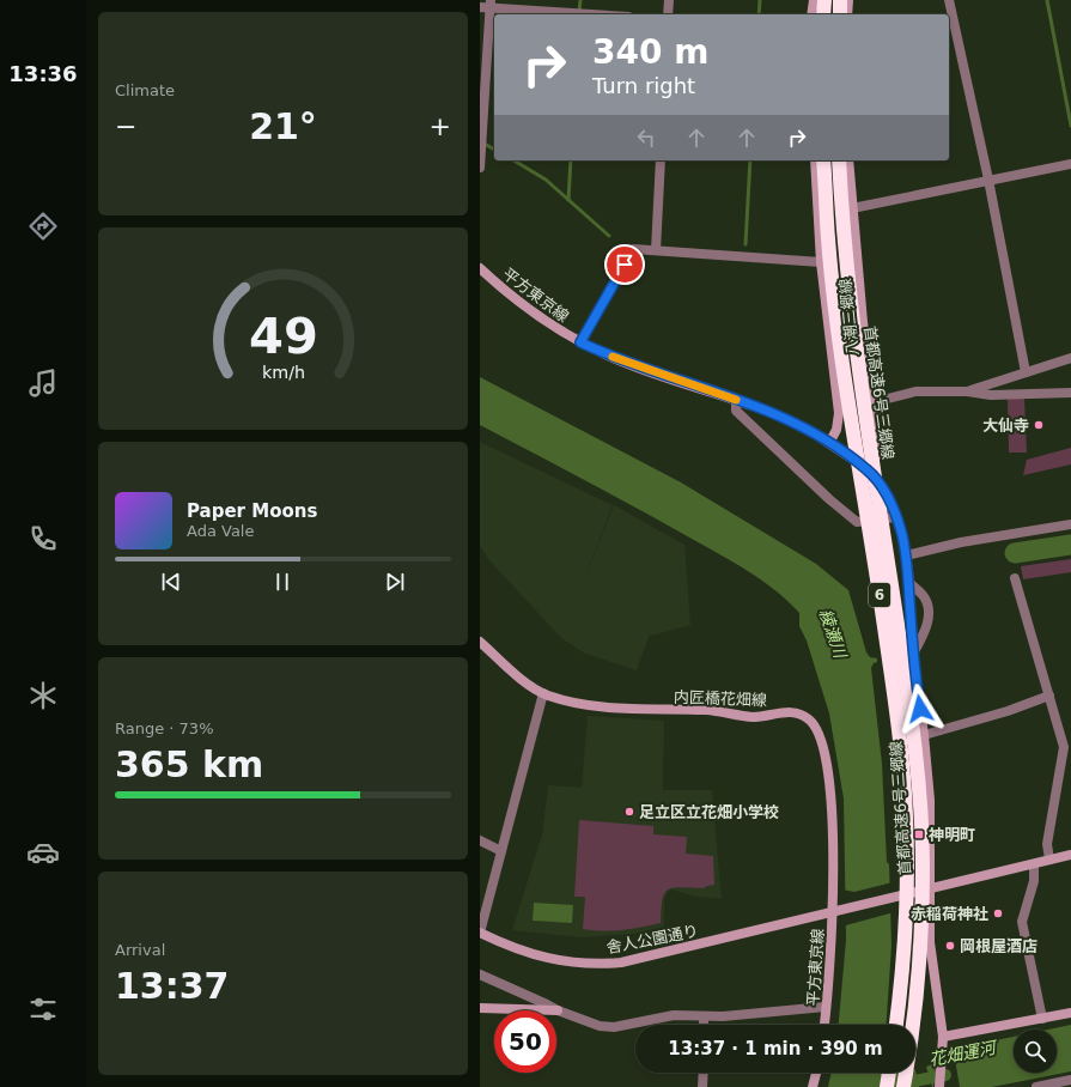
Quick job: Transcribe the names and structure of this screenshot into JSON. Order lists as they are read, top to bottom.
{
  "streets": {
    "highway": ["首都高速6号三郷線", "6"],
    "main road": [
      "平方東京線",
      "八潮三郷線",
      "内匠橋花畑線",
      "舎人公園通り"
    ]
  },
  "crossings": [
    ["平方東京線", "八潮三郷線"],
    ["平方東京線", "内匠橋花畑線"],
    ["平方東京線", "舎人公園通り"],
    ["内匠橋花畑線", "舎人公園通り"]
  ],
  "water": ["綾瀬川", "花畑運河"],
  "places": {
    "other": [
      "大仙寺",
      "足立区立花畑小学校",
      "赤稲荷神社",
      "岡根屋酒店"
    ],
    "transit": ["神明町"]
  },
  "page": {
    "tabs": "13:36",
    "tile": [
      "Climate",
      ["Range · 73%", "365 km"],
      ["Arrival", "13:37"]
    ],
    "turn": ["340 m", "Turn right"],
    "heat": ["−", "21°", "+"],
    "song": ["Paper Moons", "Ada Vale"],
    "limit": "50",
    "trip": "13:37 · 1 min · 390 m",
    "gauge": ["49", "km/h"]
  }
}
